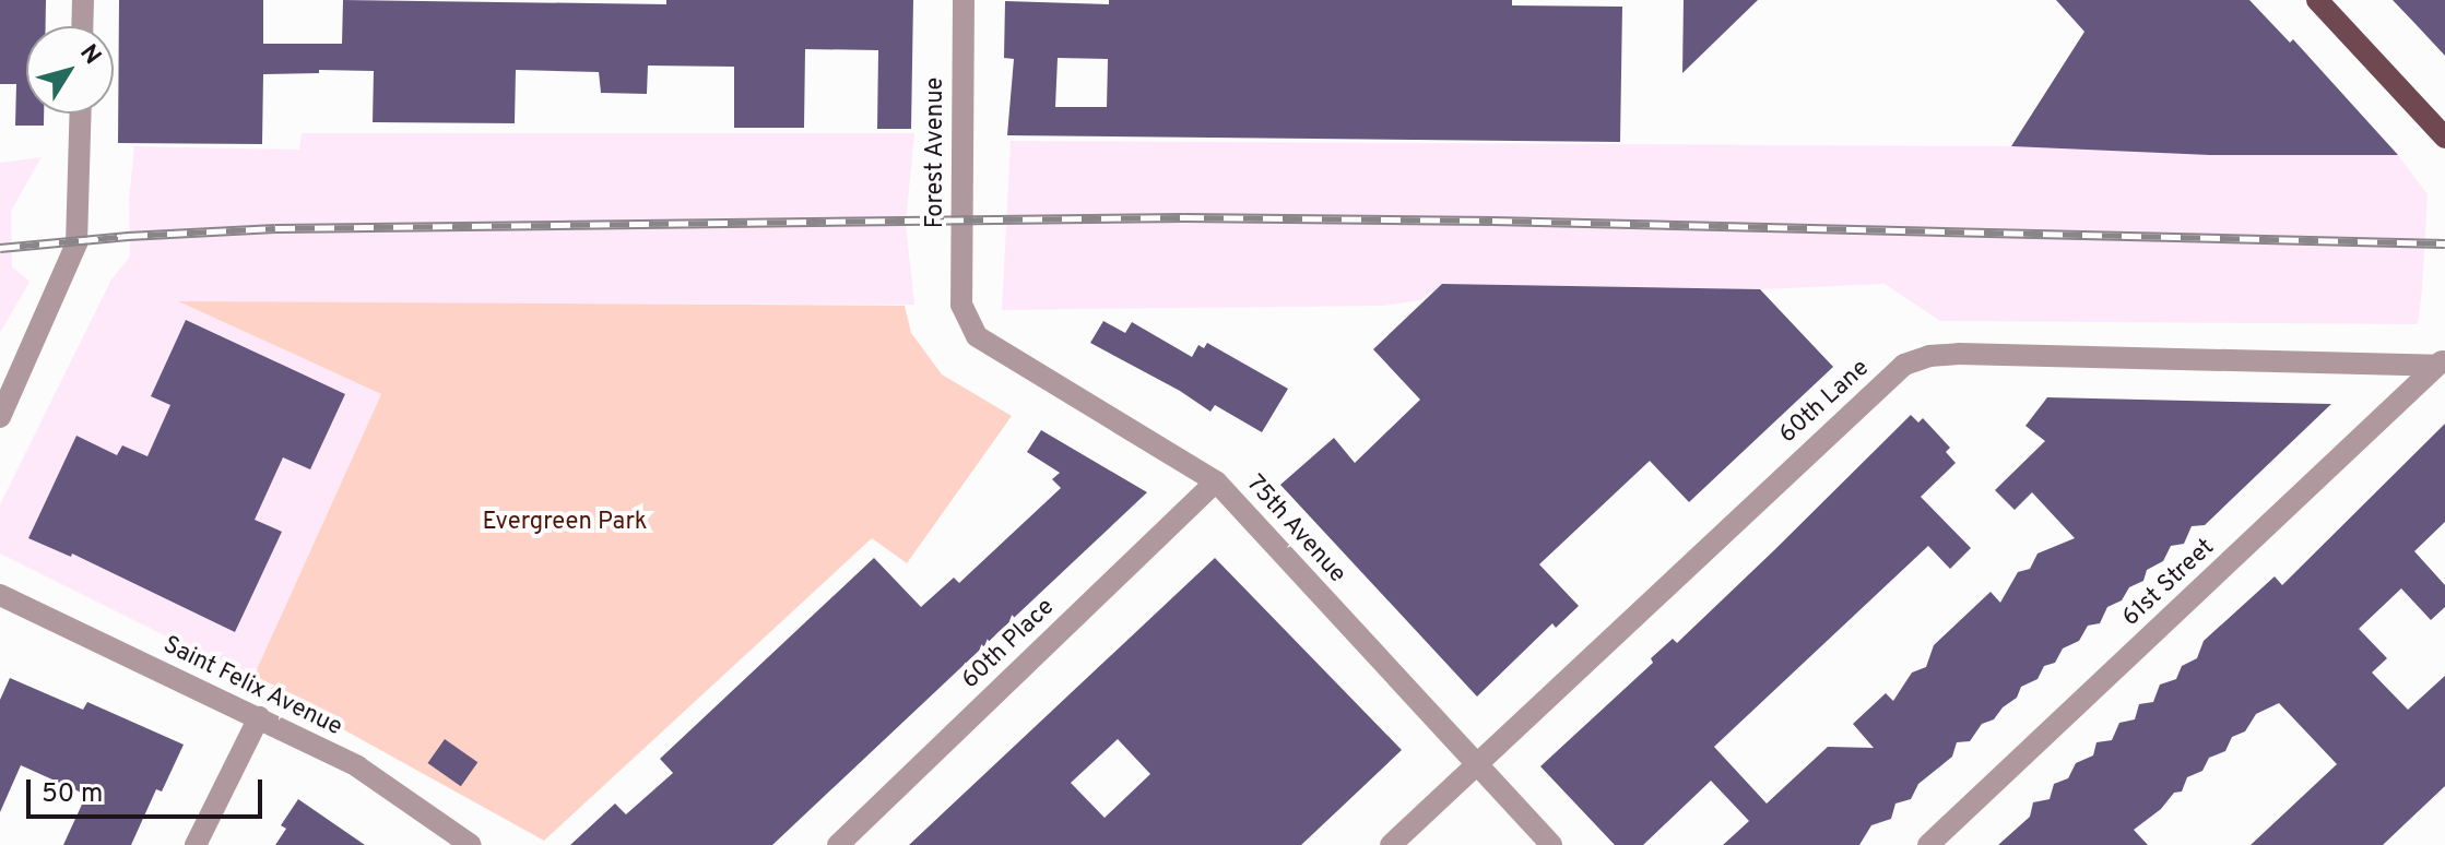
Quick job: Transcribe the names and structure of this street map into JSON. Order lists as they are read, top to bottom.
{
  "streets": {
    "street": [
      "Forest Avenue",
      "60th Lane",
      "75th Avenue",
      "61st Street",
      "60th Place",
      "Saint Felix Avenue"
    ]
  },
  "crossings": [
    ["Forest Avenue", "75th Avenue"],
    ["60th Lane", "75th Avenue"],
    ["60th Lane", "61st Street"],
    ["75th Avenue", "60th Place"]
  ],
  "parks": ["Evergreen Park"],
  "scale_bar": "50 m",
  "north": "top right"
}
